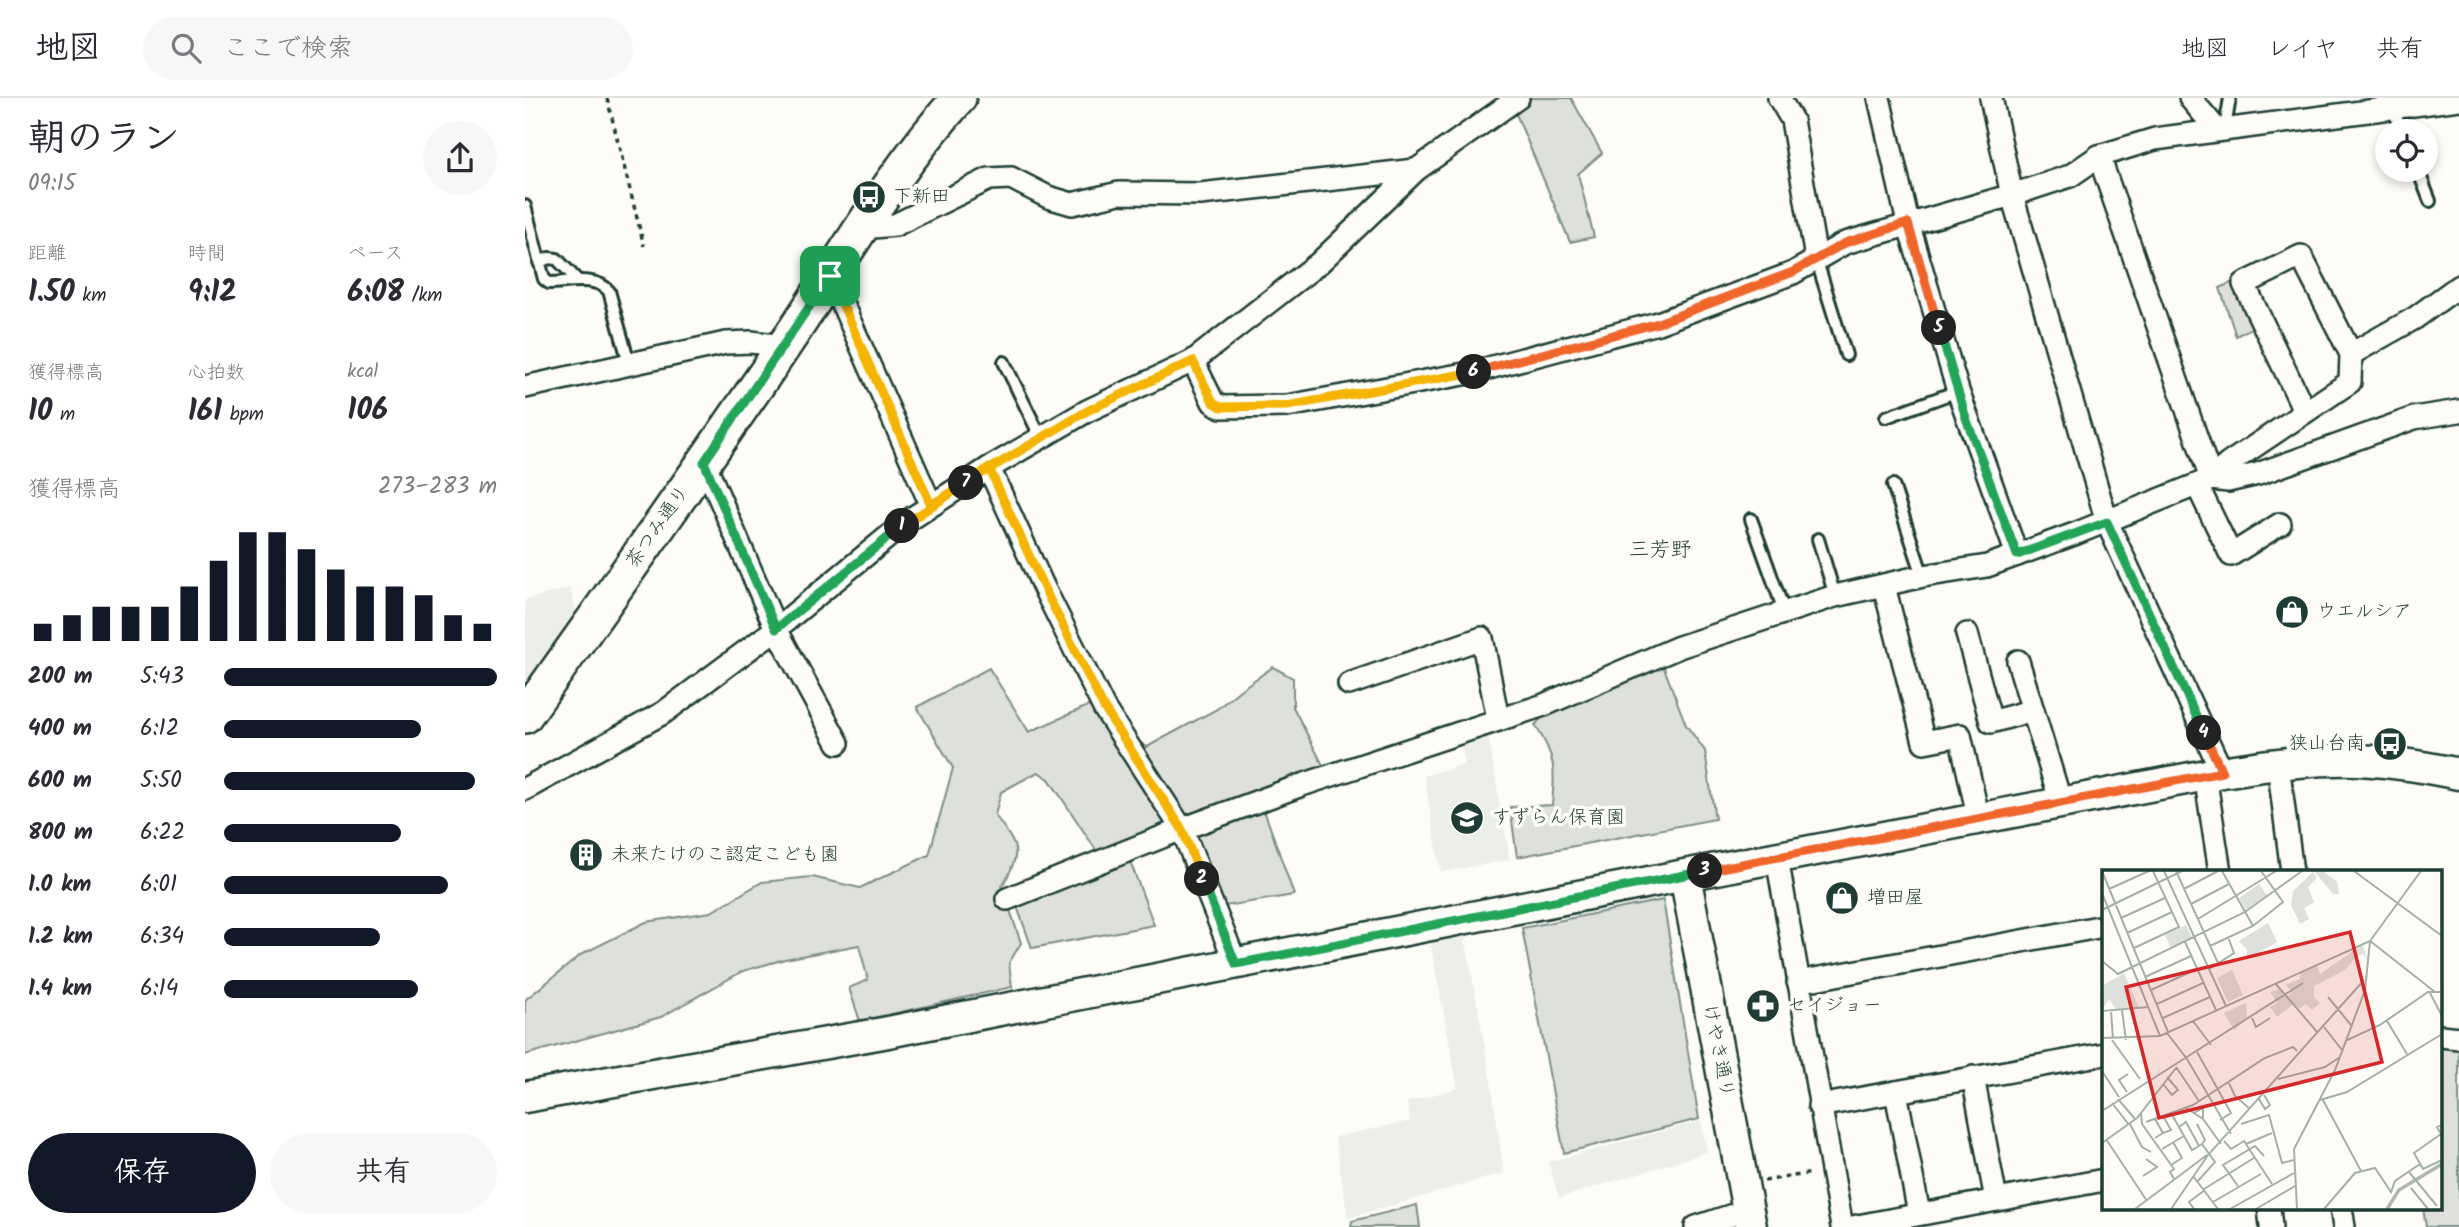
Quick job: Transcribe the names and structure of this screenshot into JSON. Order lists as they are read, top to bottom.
{
  "streets": {
    "main road": ["茶つみ通り"],
    "street": ["けやき通り"]
  },
  "districts": ["三芳野"],
  "places": {
    "bus stop": ["下新田", "狭山台南"],
    "shop": ["ウエルシア", "増田屋"],
    "school or university": ["すずらん保育園"],
    "building": ["未来たけのこ認定こども園"],
    "pharmacy": ["セイジョー"]
  },
  "page": {
    "header": "地図",
    "search": "ここで検索",
    "nav": ["地図", "レイヤ", "共有"],
    "heading": ["朝のラン", "09:15"],
    "stats": [
      ["距離", "1.50 km"],
      ["時間", "9:12"],
      ["ペース", "6:08 /km"],
      ["獲得標高", "10 m"],
      ["心拍数", "161 bpm"],
      ["kcal", "106"]
    ],
    "pins": [
      "5",
      "6",
      "7",
      "1",
      "4",
      "3",
      "2"
    ],
    "chart": ["獲得標高", "273–283 m"],
    "list": [
      {
        "name": "200 m",
        "note": "5:43"
      },
      {
        "name": "400 m",
        "note": "6:12"
      },
      {
        "name": "600 m",
        "note": "5:50"
      },
      {
        "name": "800 m",
        "note": "6:22"
      },
      {
        "name": "1.0 km",
        "note": "6:01"
      },
      {
        "name": "1.2 km",
        "note": "6:34"
      },
      {
        "name": "1.4 km",
        "note": "6:14"
      }
    ],
    "buttons": ["保存", "共有"]
  }
}
